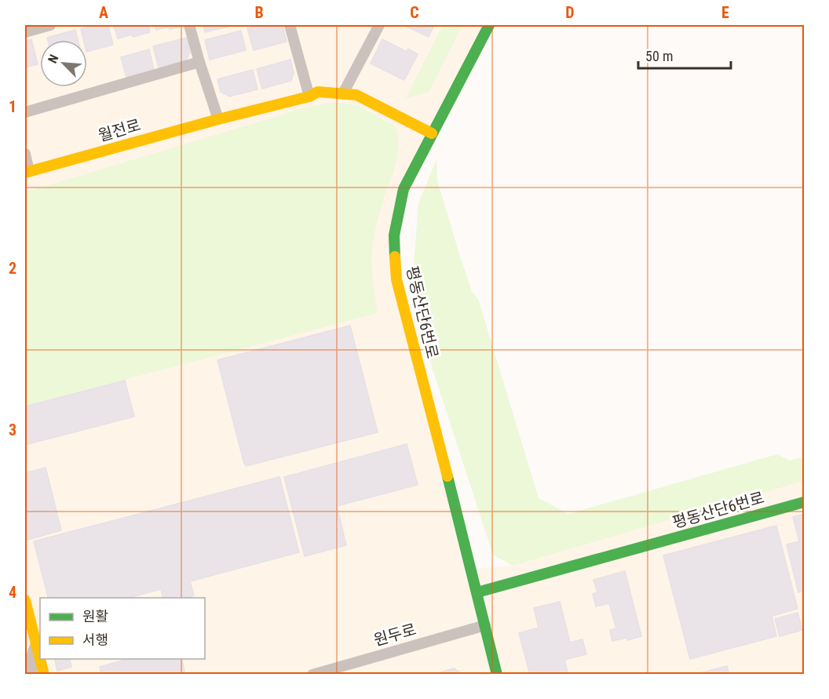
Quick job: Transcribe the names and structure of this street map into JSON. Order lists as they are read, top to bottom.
{
  "streets": {
    "street": ["월전로", "평동산단6번로", "원두로"]
  },
  "crossings": [
    ["월전로", "평동산단6번로"],
    ["평동산단6번로", "원두로"]
  ],
  "legend": ["원활", "서행"],
  "scale_bar": "50 m",
  "north": "top left",
  "grid": {
    "columns": [
      "A",
      "B",
      "C",
      "D",
      "E"
    ],
    "rows": [
      "1",
      "2",
      "3",
      "4"
    ]
  }
}
